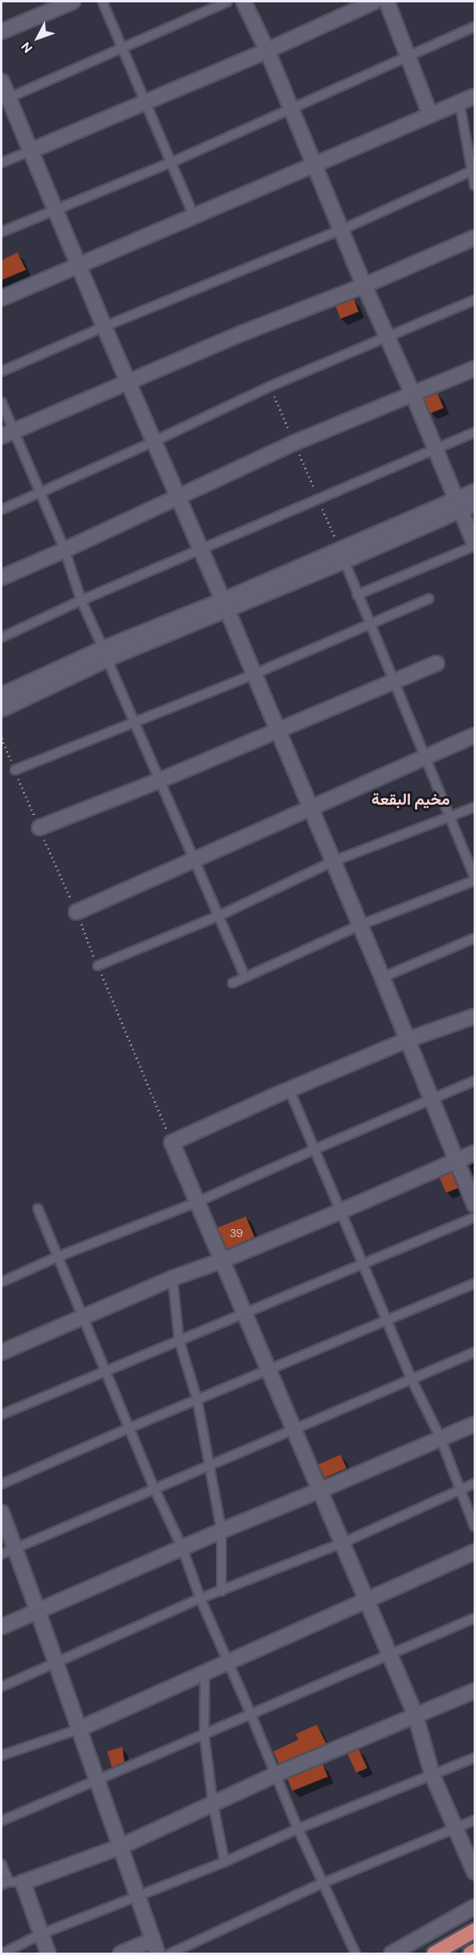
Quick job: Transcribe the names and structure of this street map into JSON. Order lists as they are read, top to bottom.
{
  "districts": ["مخيم البقعة"],
  "house_numbers": ["39"],
  "north": "bottom left"
}
